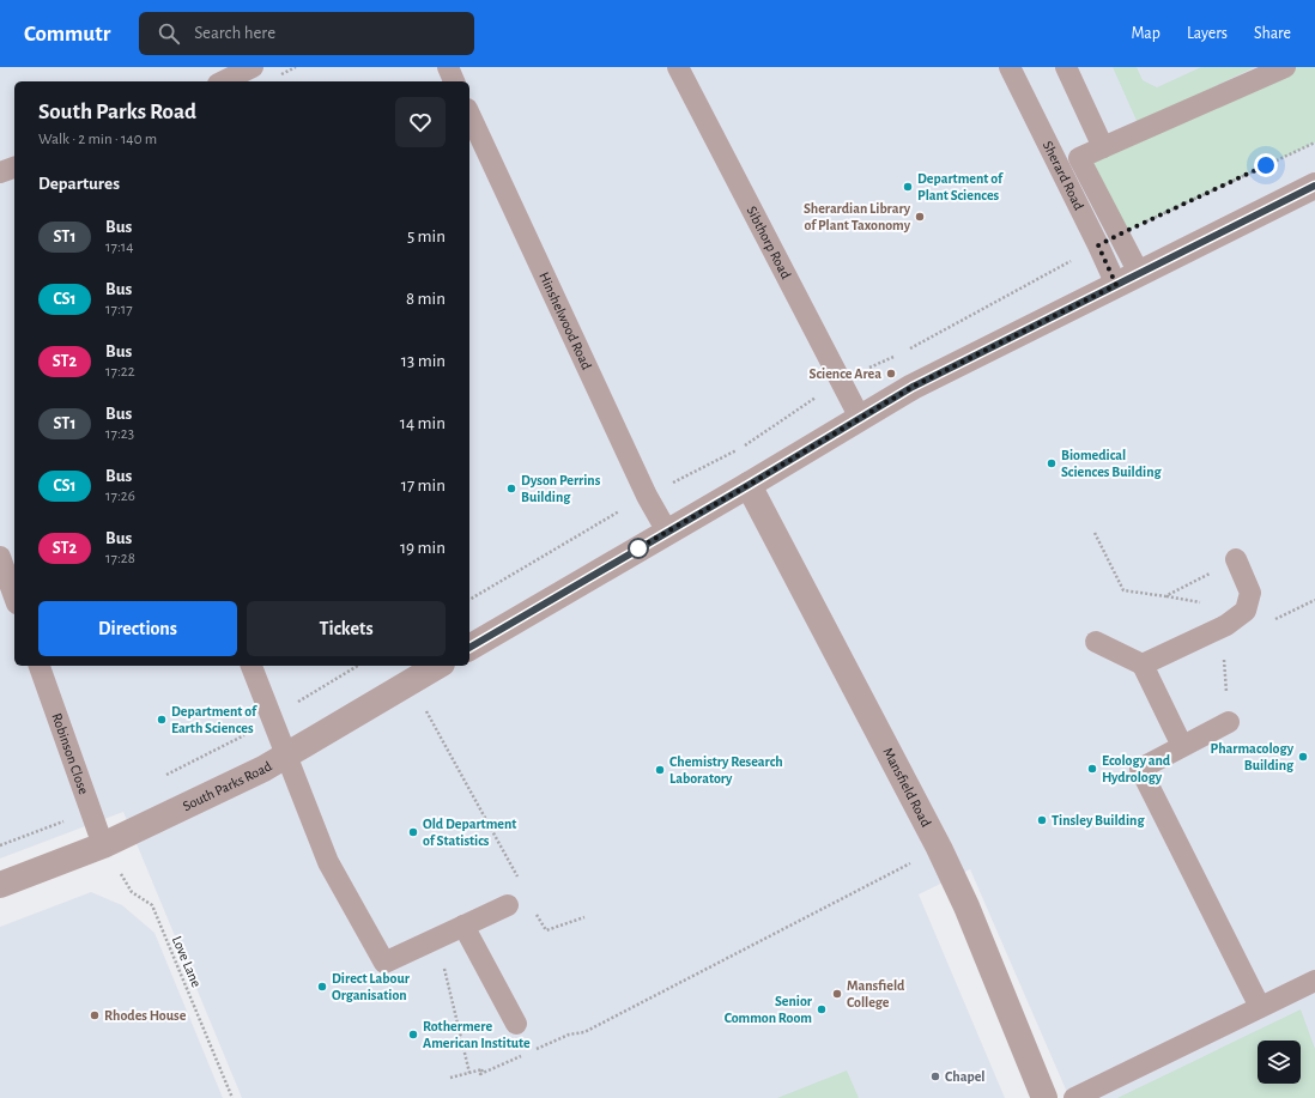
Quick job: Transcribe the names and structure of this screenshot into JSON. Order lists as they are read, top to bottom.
{
  "streets": {
    "street": ["South Parks Road", "Mansfield Road"],
    "lane": [
      "Sherard Road",
      "Sibthorp Road",
      "Hinshelwood Road",
      "Robinson Close"
    ],
    "path": ["Love Lane"]
  },
  "crossings": [
    ["Robinson Close", "South Parks Road"],
    ["Robinson Close", "Love Lane"],
    ["South Parks Road", "Love Lane"]
  ],
  "places": [
    "Department of Plant Sciences",
    "Sherardian Library of Plant Taxonomy",
    "Science Area",
    "Biomedical Sciences Building",
    "Dyson Perrins Building",
    "Department of Earth Sciences",
    "Pharmacology Building",
    "Ecology and Hydrology",
    "Chemistry Research Laboratory",
    "Tinsley Building",
    "Old Department of Statistics",
    "Direct Labour Organisation",
    "Mansfield College",
    "Senior Common Room",
    "Rhodes House",
    "Rothermere American Institute",
    "Chapel"
  ],
  "lines": ["bus line ST1"],
  "page": {
    "header": "Commutr",
    "search": "Search here",
    "nav": ["Map", "Layers", "Share"],
    "heading": [
      ["South Parks Road", "Walk · 2 min · 140 m"],
      "Departures"
    ],
    "list": [
      {
        "mark": "ST1",
        "name": "Bus",
        "note": "17:14",
        "value": "5 min"
      },
      {
        "mark": "CS1",
        "name": "Bus",
        "note": "17:17",
        "value": "8 min"
      },
      {
        "mark": "ST2",
        "name": "Bus",
        "note": "17:22",
        "value": "13 min"
      },
      {
        "mark": "ST1",
        "name": "Bus",
        "note": "17:23",
        "value": "14 min"
      },
      {
        "mark": "CS1",
        "name": "Bus",
        "note": "17:26",
        "value": "17 min"
      },
      {
        "mark": "ST2",
        "name": "Bus",
        "note": "17:28",
        "value": "19 min"
      }
    ],
    "buttons": ["Directions", "Tickets"]
  }
}
